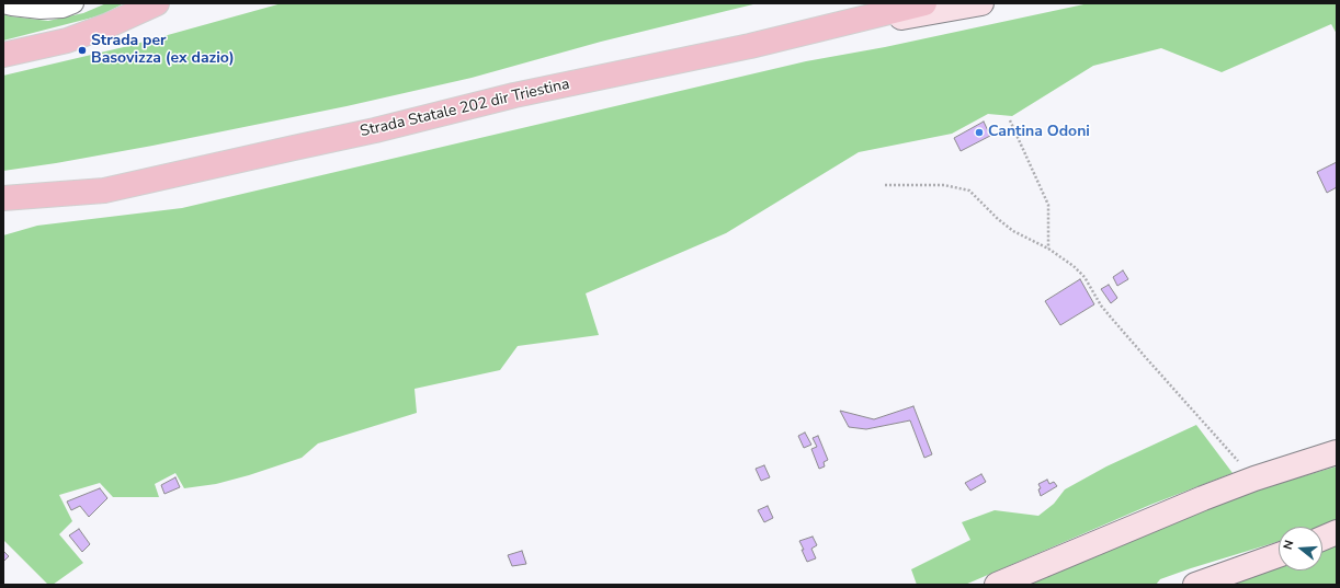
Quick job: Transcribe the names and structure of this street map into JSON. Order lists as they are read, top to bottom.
{
  "streets": {
    "main road": ["Strada Statale 202 dir Triestina"]
  },
  "places": ["Strada per Basovizza (ex dazio)", "Cantina Odoni"],
  "north": "left"
}
